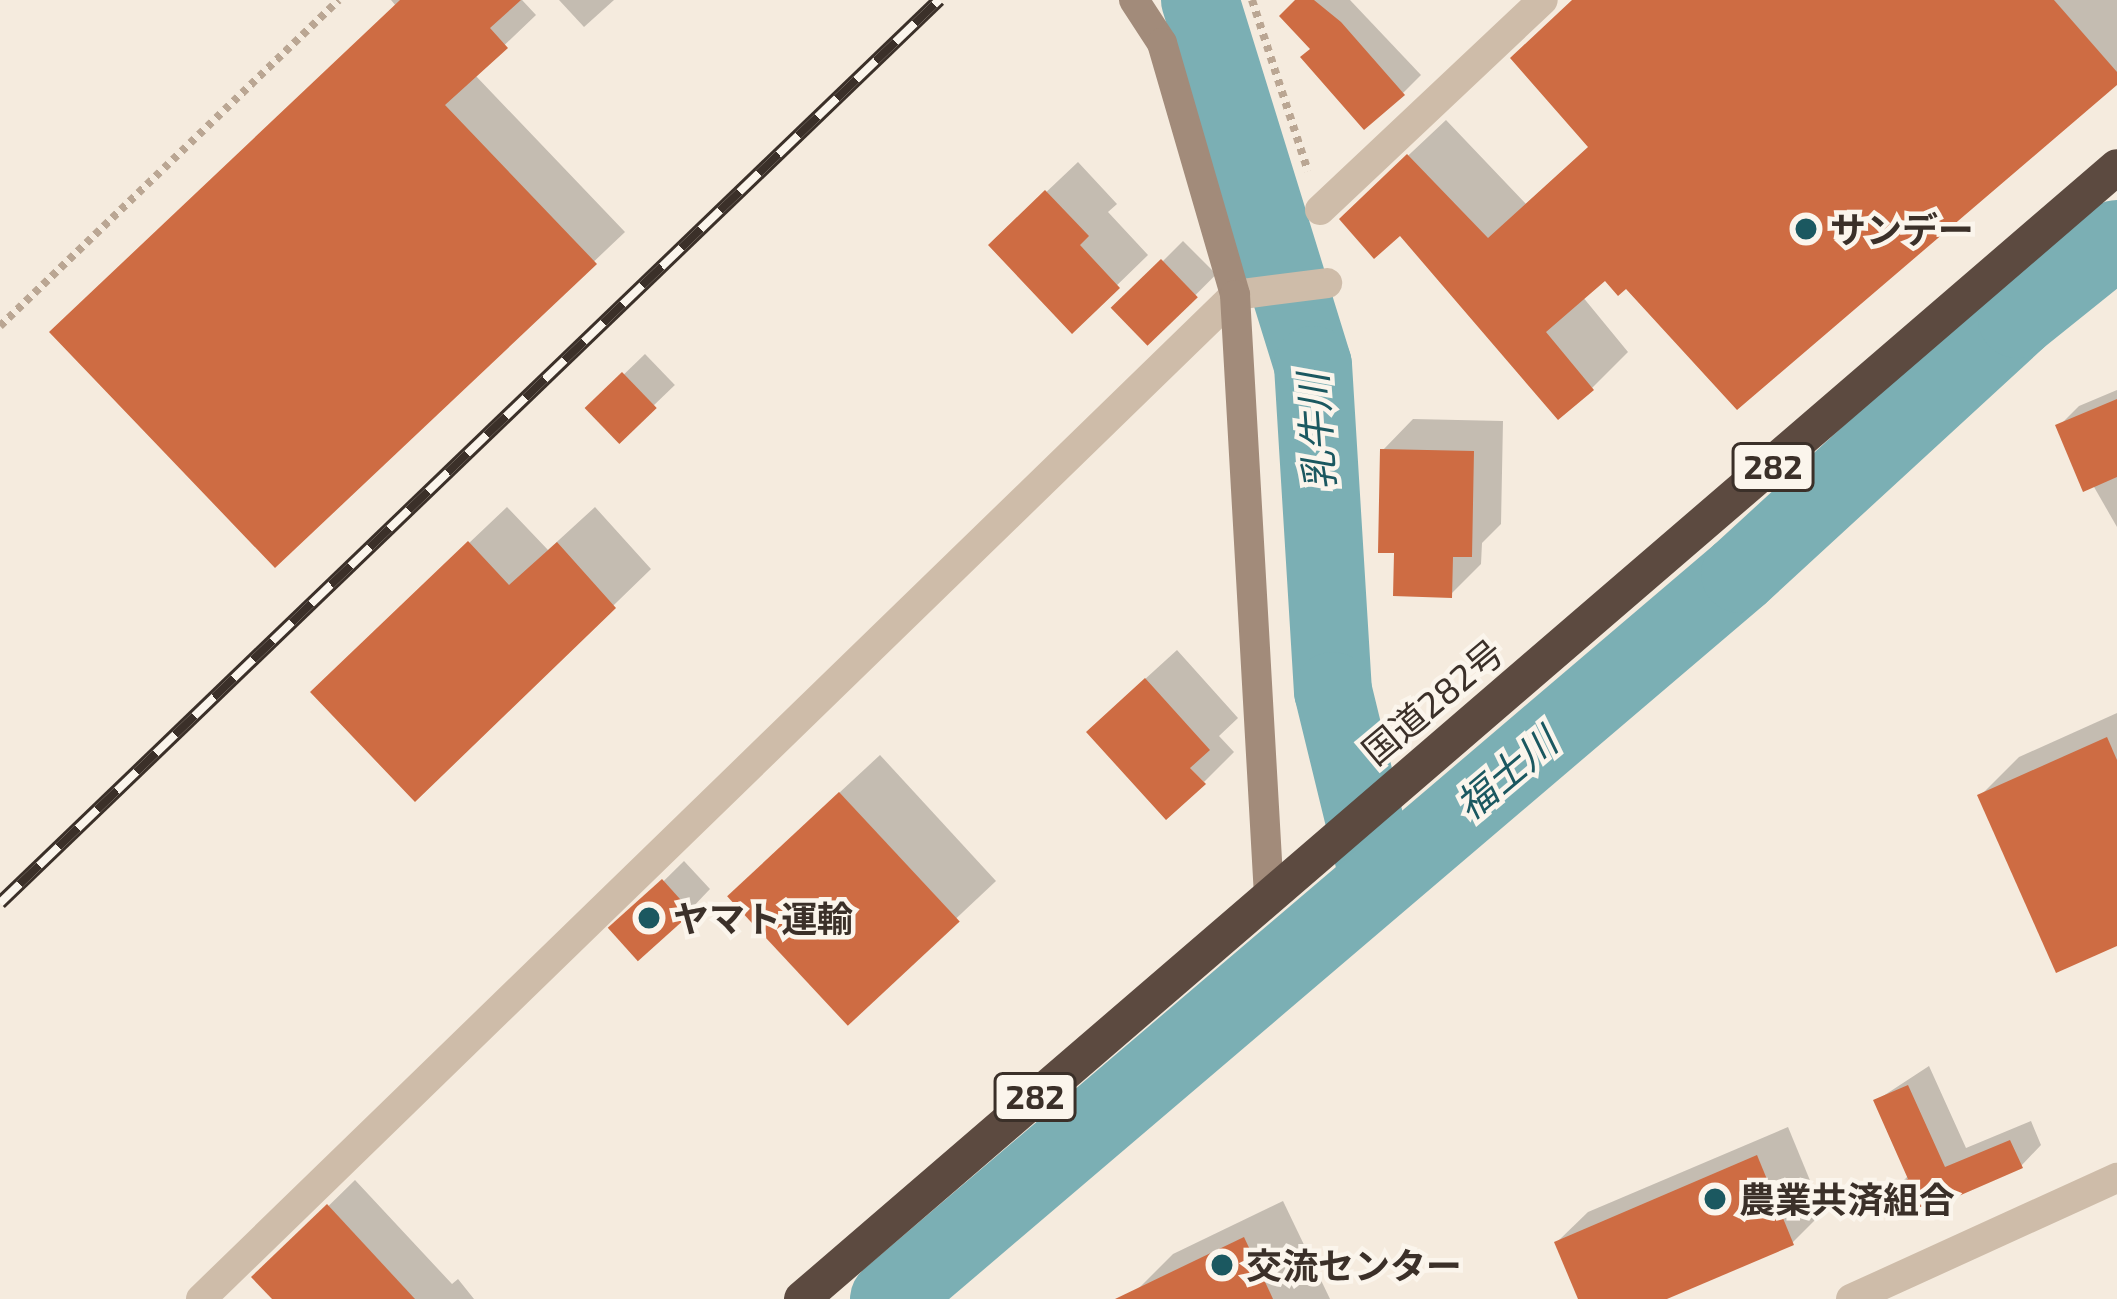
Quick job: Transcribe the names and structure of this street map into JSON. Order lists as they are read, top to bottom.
{
  "streets": {
    "highway": ["282", "国道282号"]
  },
  "water": ["乳牛川", "福士川"],
  "places": [
    "サンデー",
    "ヤマト運輸",
    "農業共済組合",
    "交流センター"
  ]
}
